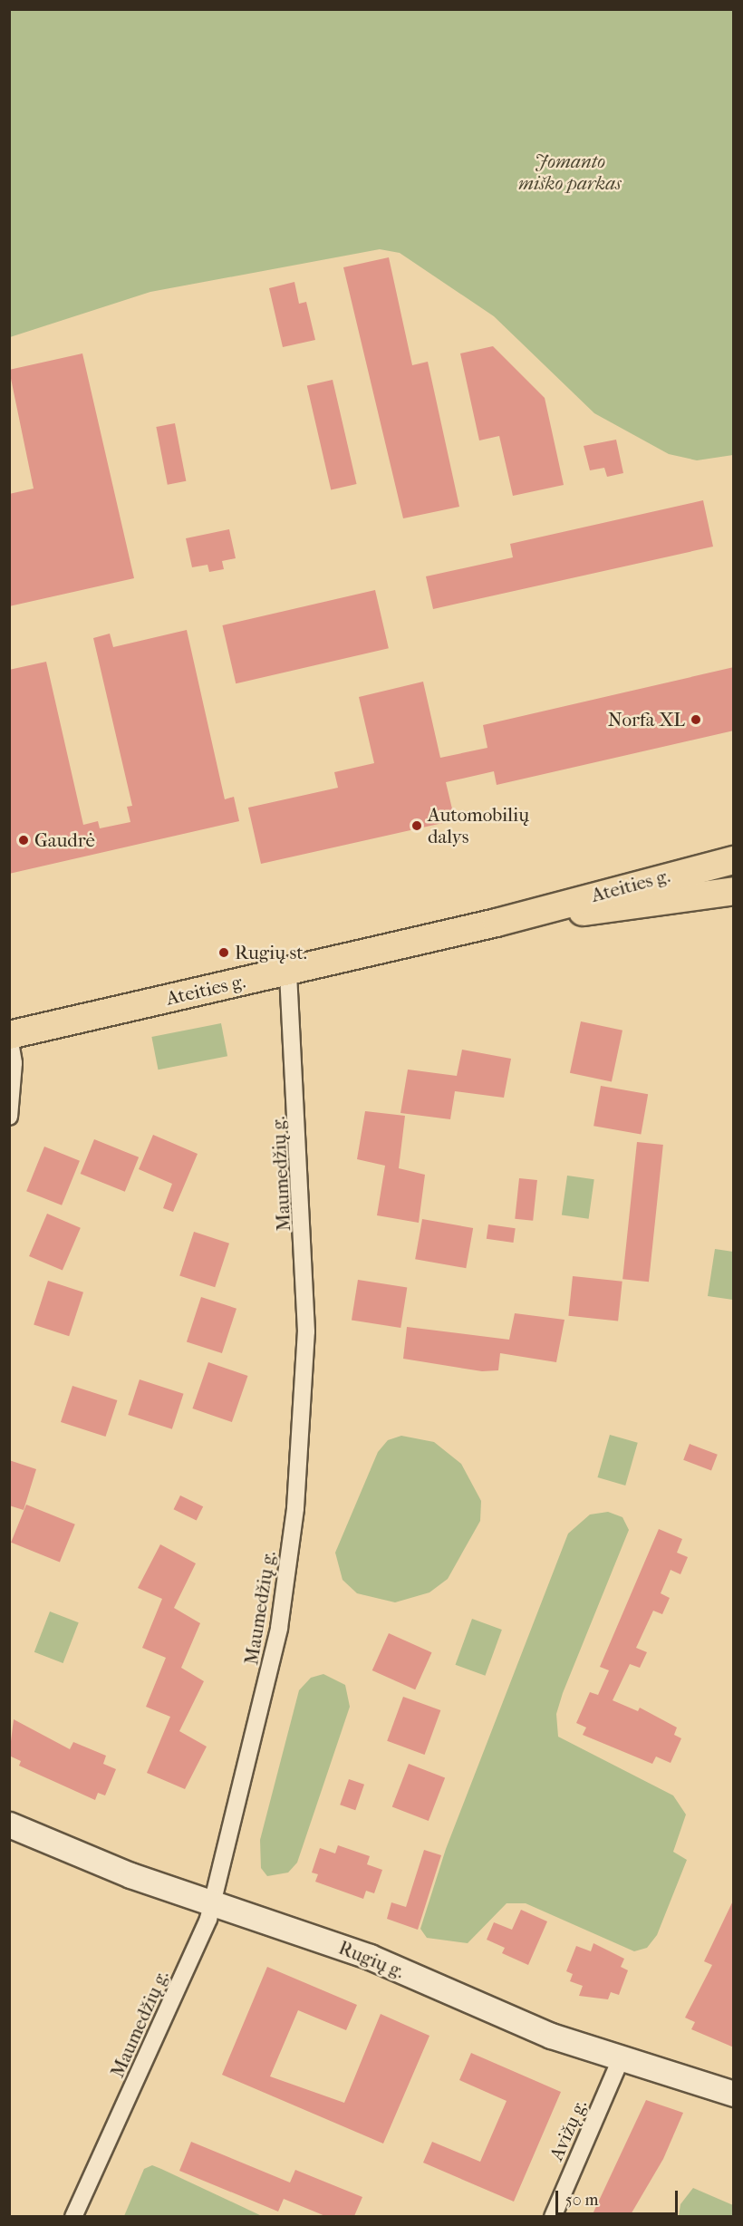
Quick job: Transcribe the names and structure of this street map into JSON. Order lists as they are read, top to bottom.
{
  "streets": {
    "main road": ["Ateities g."],
    "street": ["Maumedžių g.", "Rugių g.", "Avižų g."]
  },
  "crossings": [
    ["Ateities g.", "Maumedžių g."],
    ["Maumedžių g.", "Rugių g."],
    ["Rugių g.", "Avižų g."]
  ],
  "parks": ["Jomanto miško parkas"],
  "places": [
    "Norfa XL",
    "Automobilių dalys",
    "Gaudrė",
    "Rugių st."
  ],
  "scale_bar": "50 m"
}
